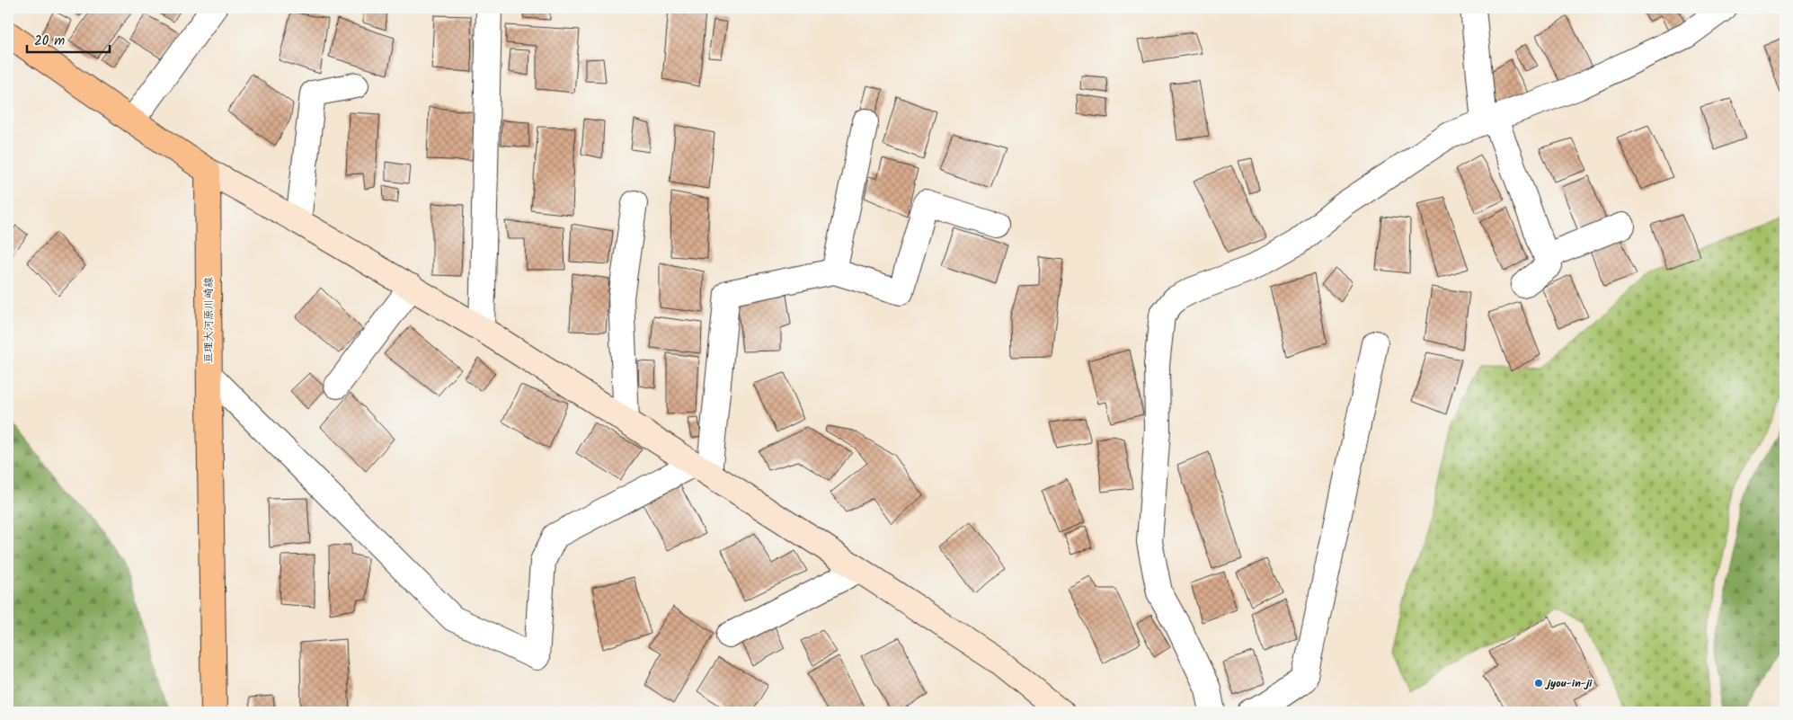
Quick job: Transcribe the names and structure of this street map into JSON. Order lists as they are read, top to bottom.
{
  "streets": {
    "main road": ["亘理大河原川崎線"]
  },
  "places": ["jyou-in-ji"],
  "scale_bar": "20 m"
}
